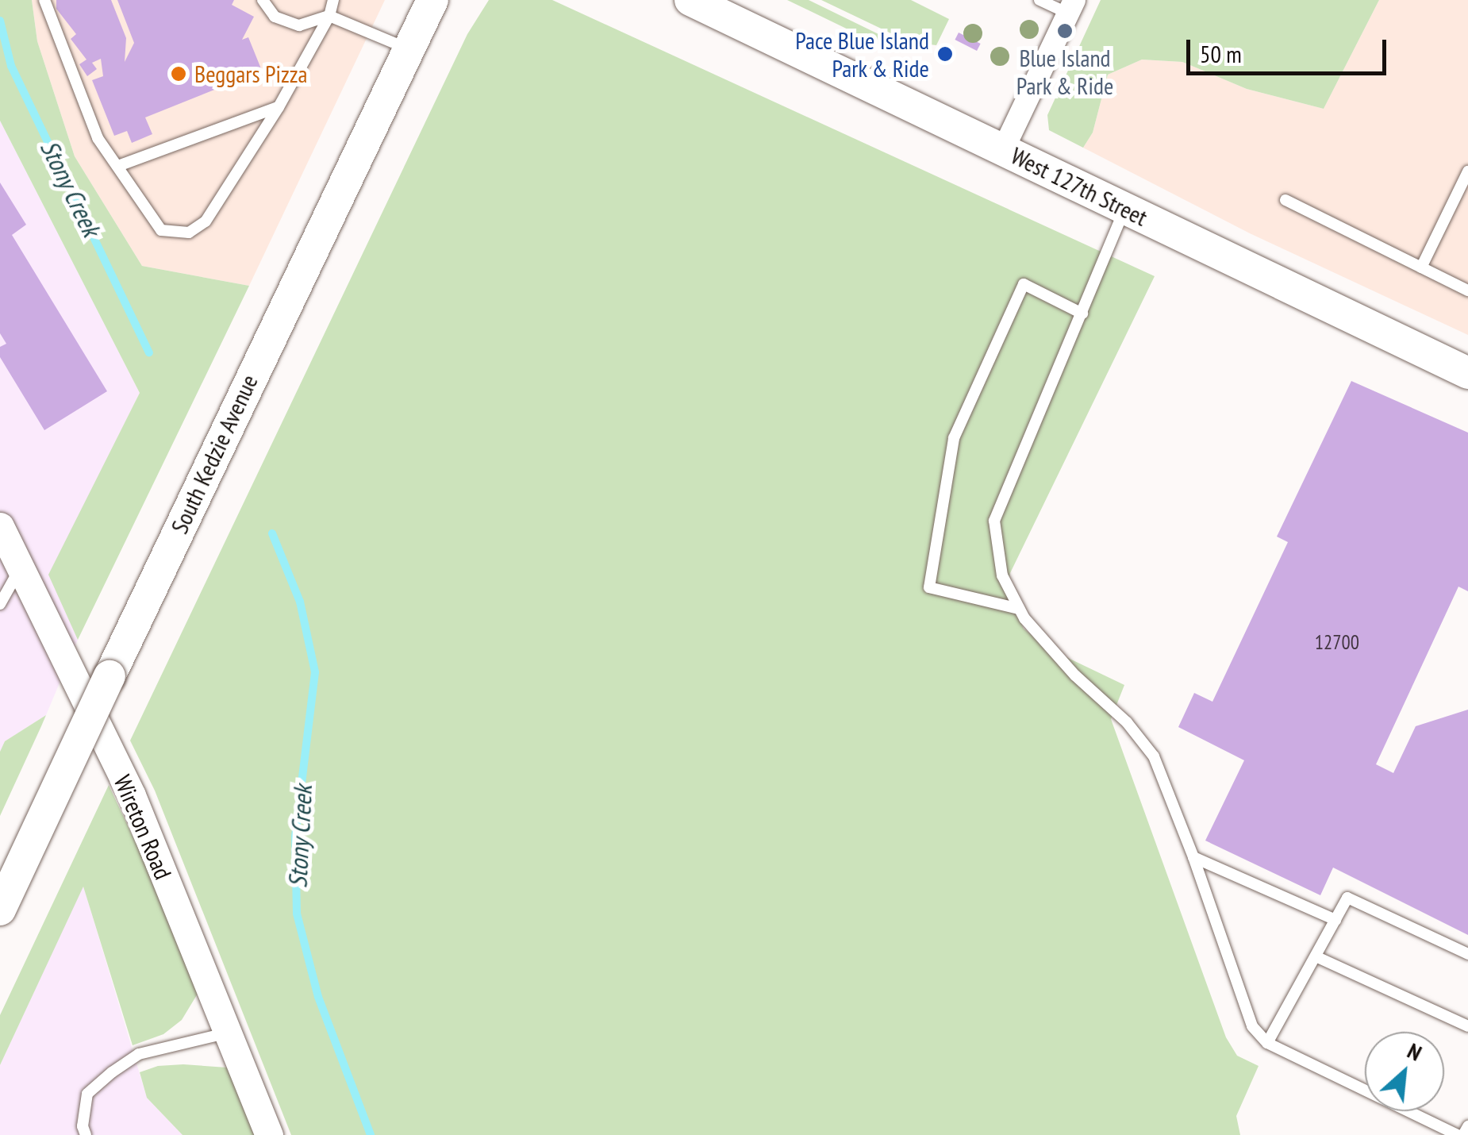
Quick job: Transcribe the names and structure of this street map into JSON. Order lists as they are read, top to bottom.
{
  "streets": {
    "main road": ["West 127th Street", "South Kedzie Avenue"],
    "street": ["Wireton Road"]
  },
  "water": ["Stony Creek"],
  "places": ["Blue Island Park & Ride", "Pace Blue Island Park & Ride", "Beggars Pizza"],
  "house_numbers": ["12700"],
  "scale_bar": "50 m",
  "north": "top right"
}
